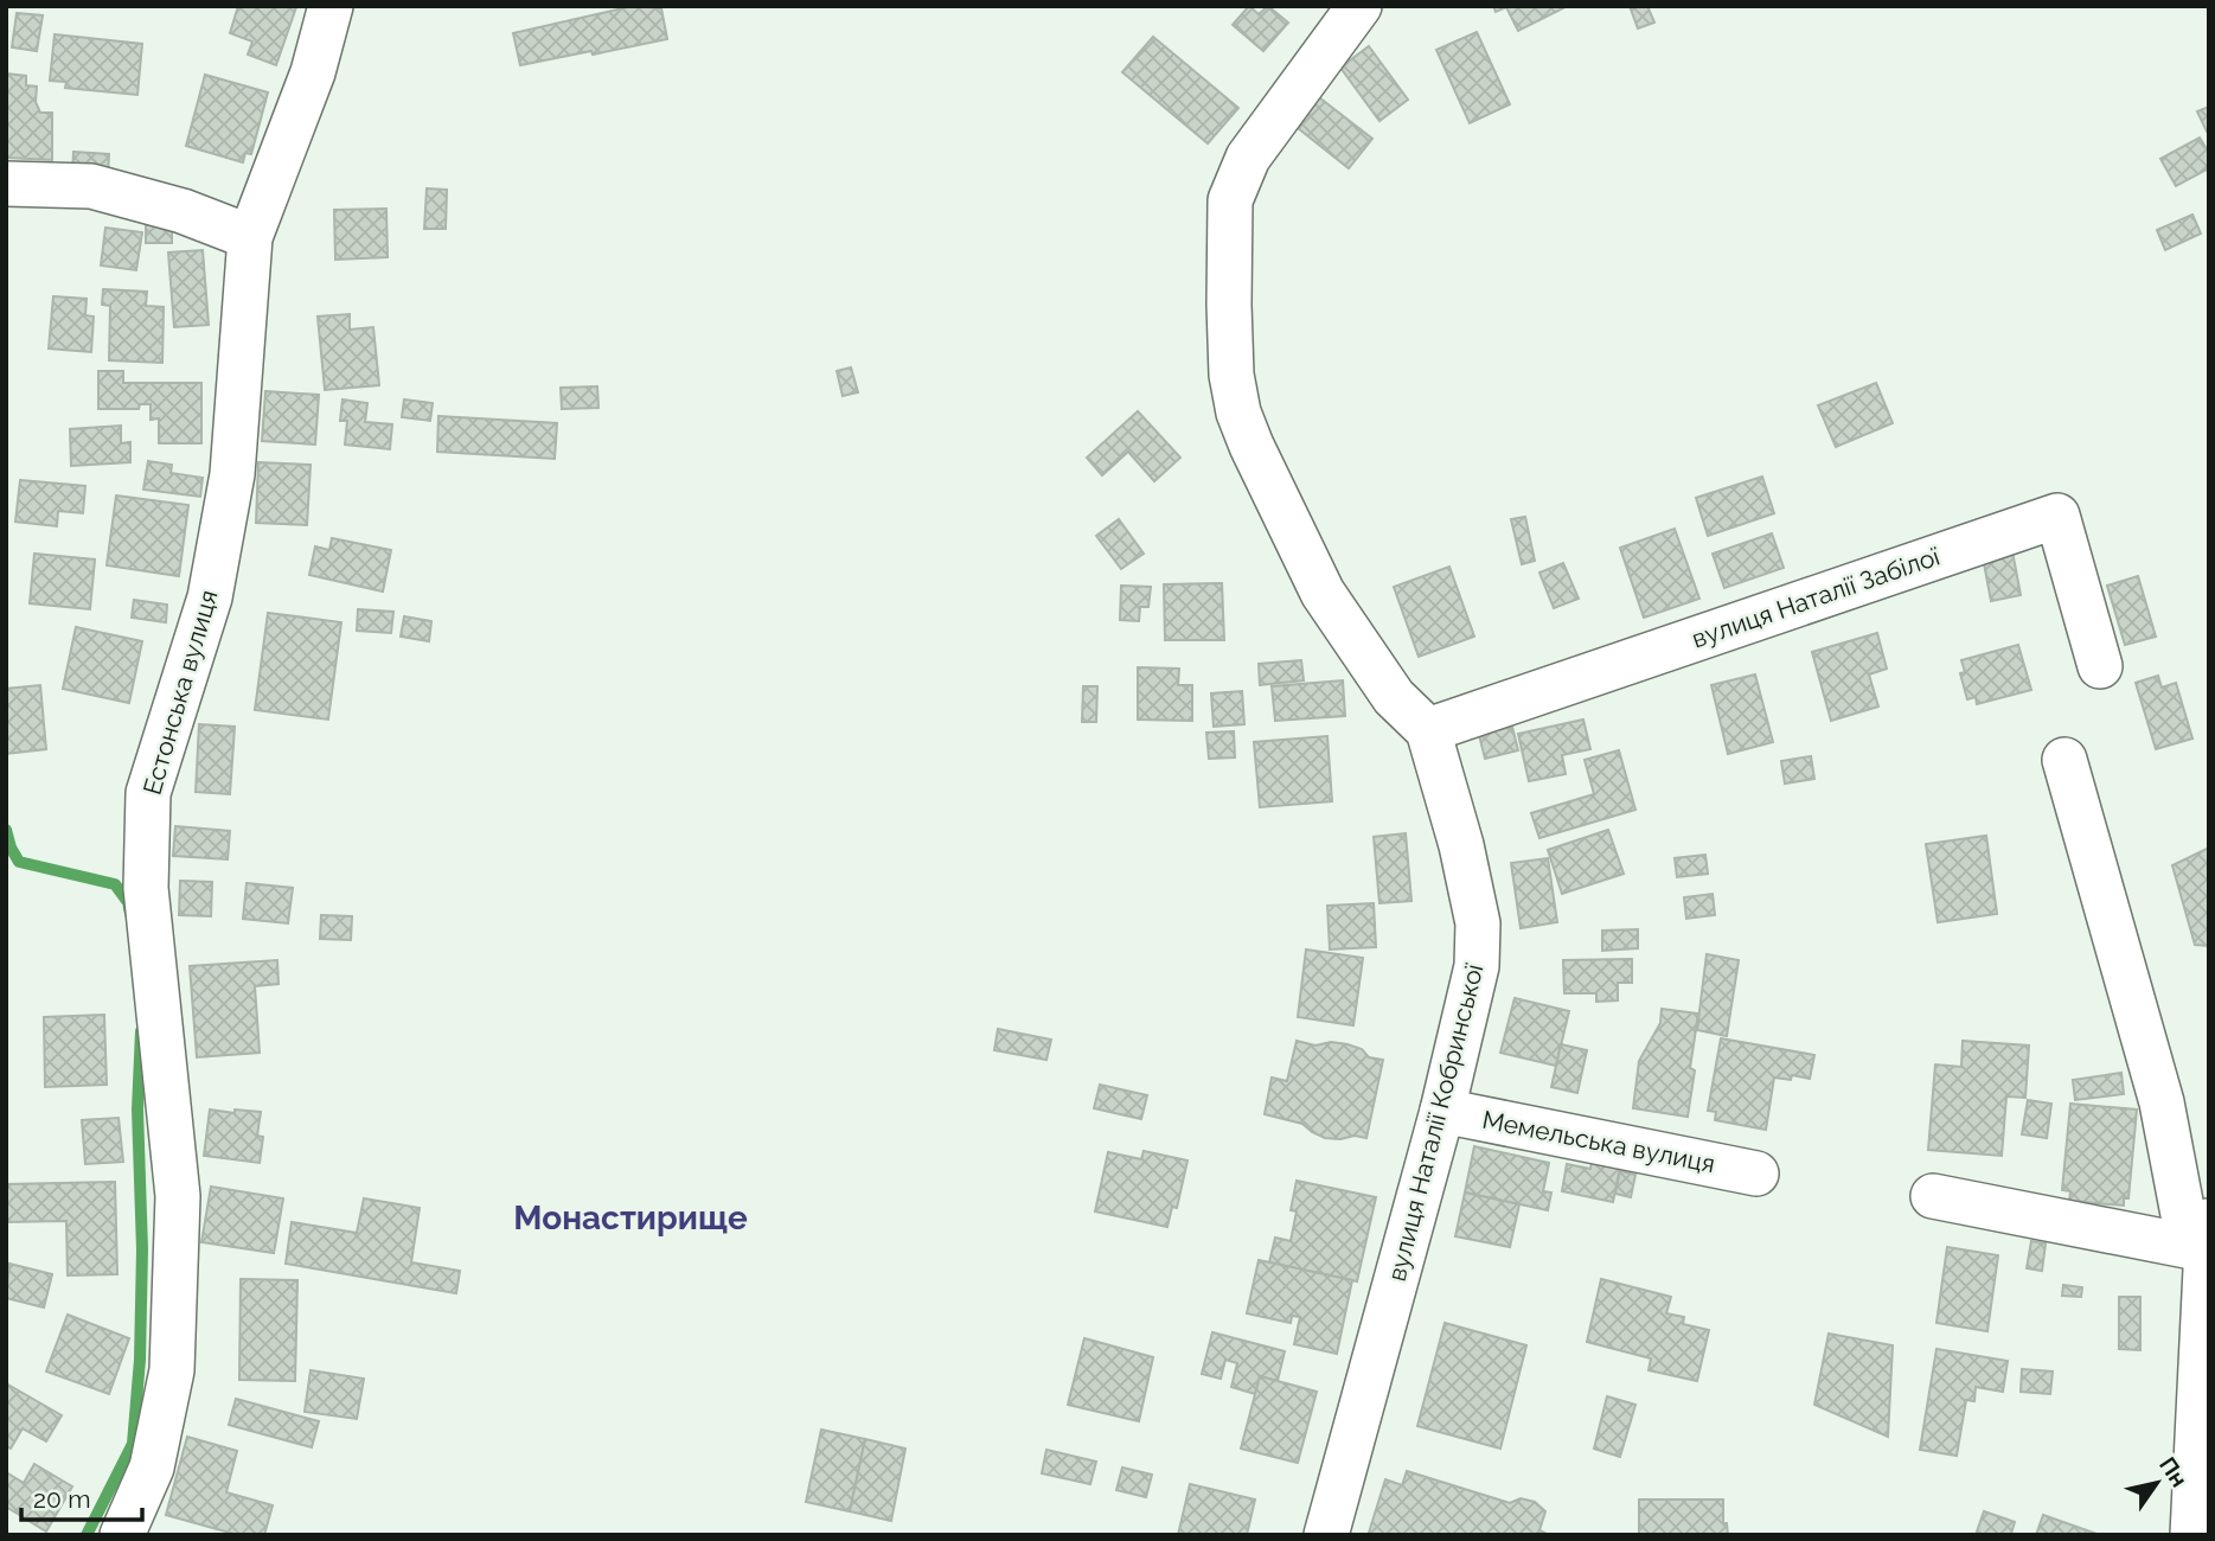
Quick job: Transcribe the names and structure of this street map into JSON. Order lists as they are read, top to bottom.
{
  "streets": {
    "street": [
      "вулиця Наталії Забілої",
      "Естонська вулиця",
      "вулиця Наталії Кобринської",
      "Мемельська вулиця"
    ]
  },
  "crossings": [
    ["вулиця Наталії Забілої", "вулиця Наталії Кобринської"],
    ["вулиця Наталії Кобринської", "Мемельська вулиця"]
  ],
  "districts": ["Монастирище"],
  "scale_bar": "20 m",
  "north": "top right"
}
